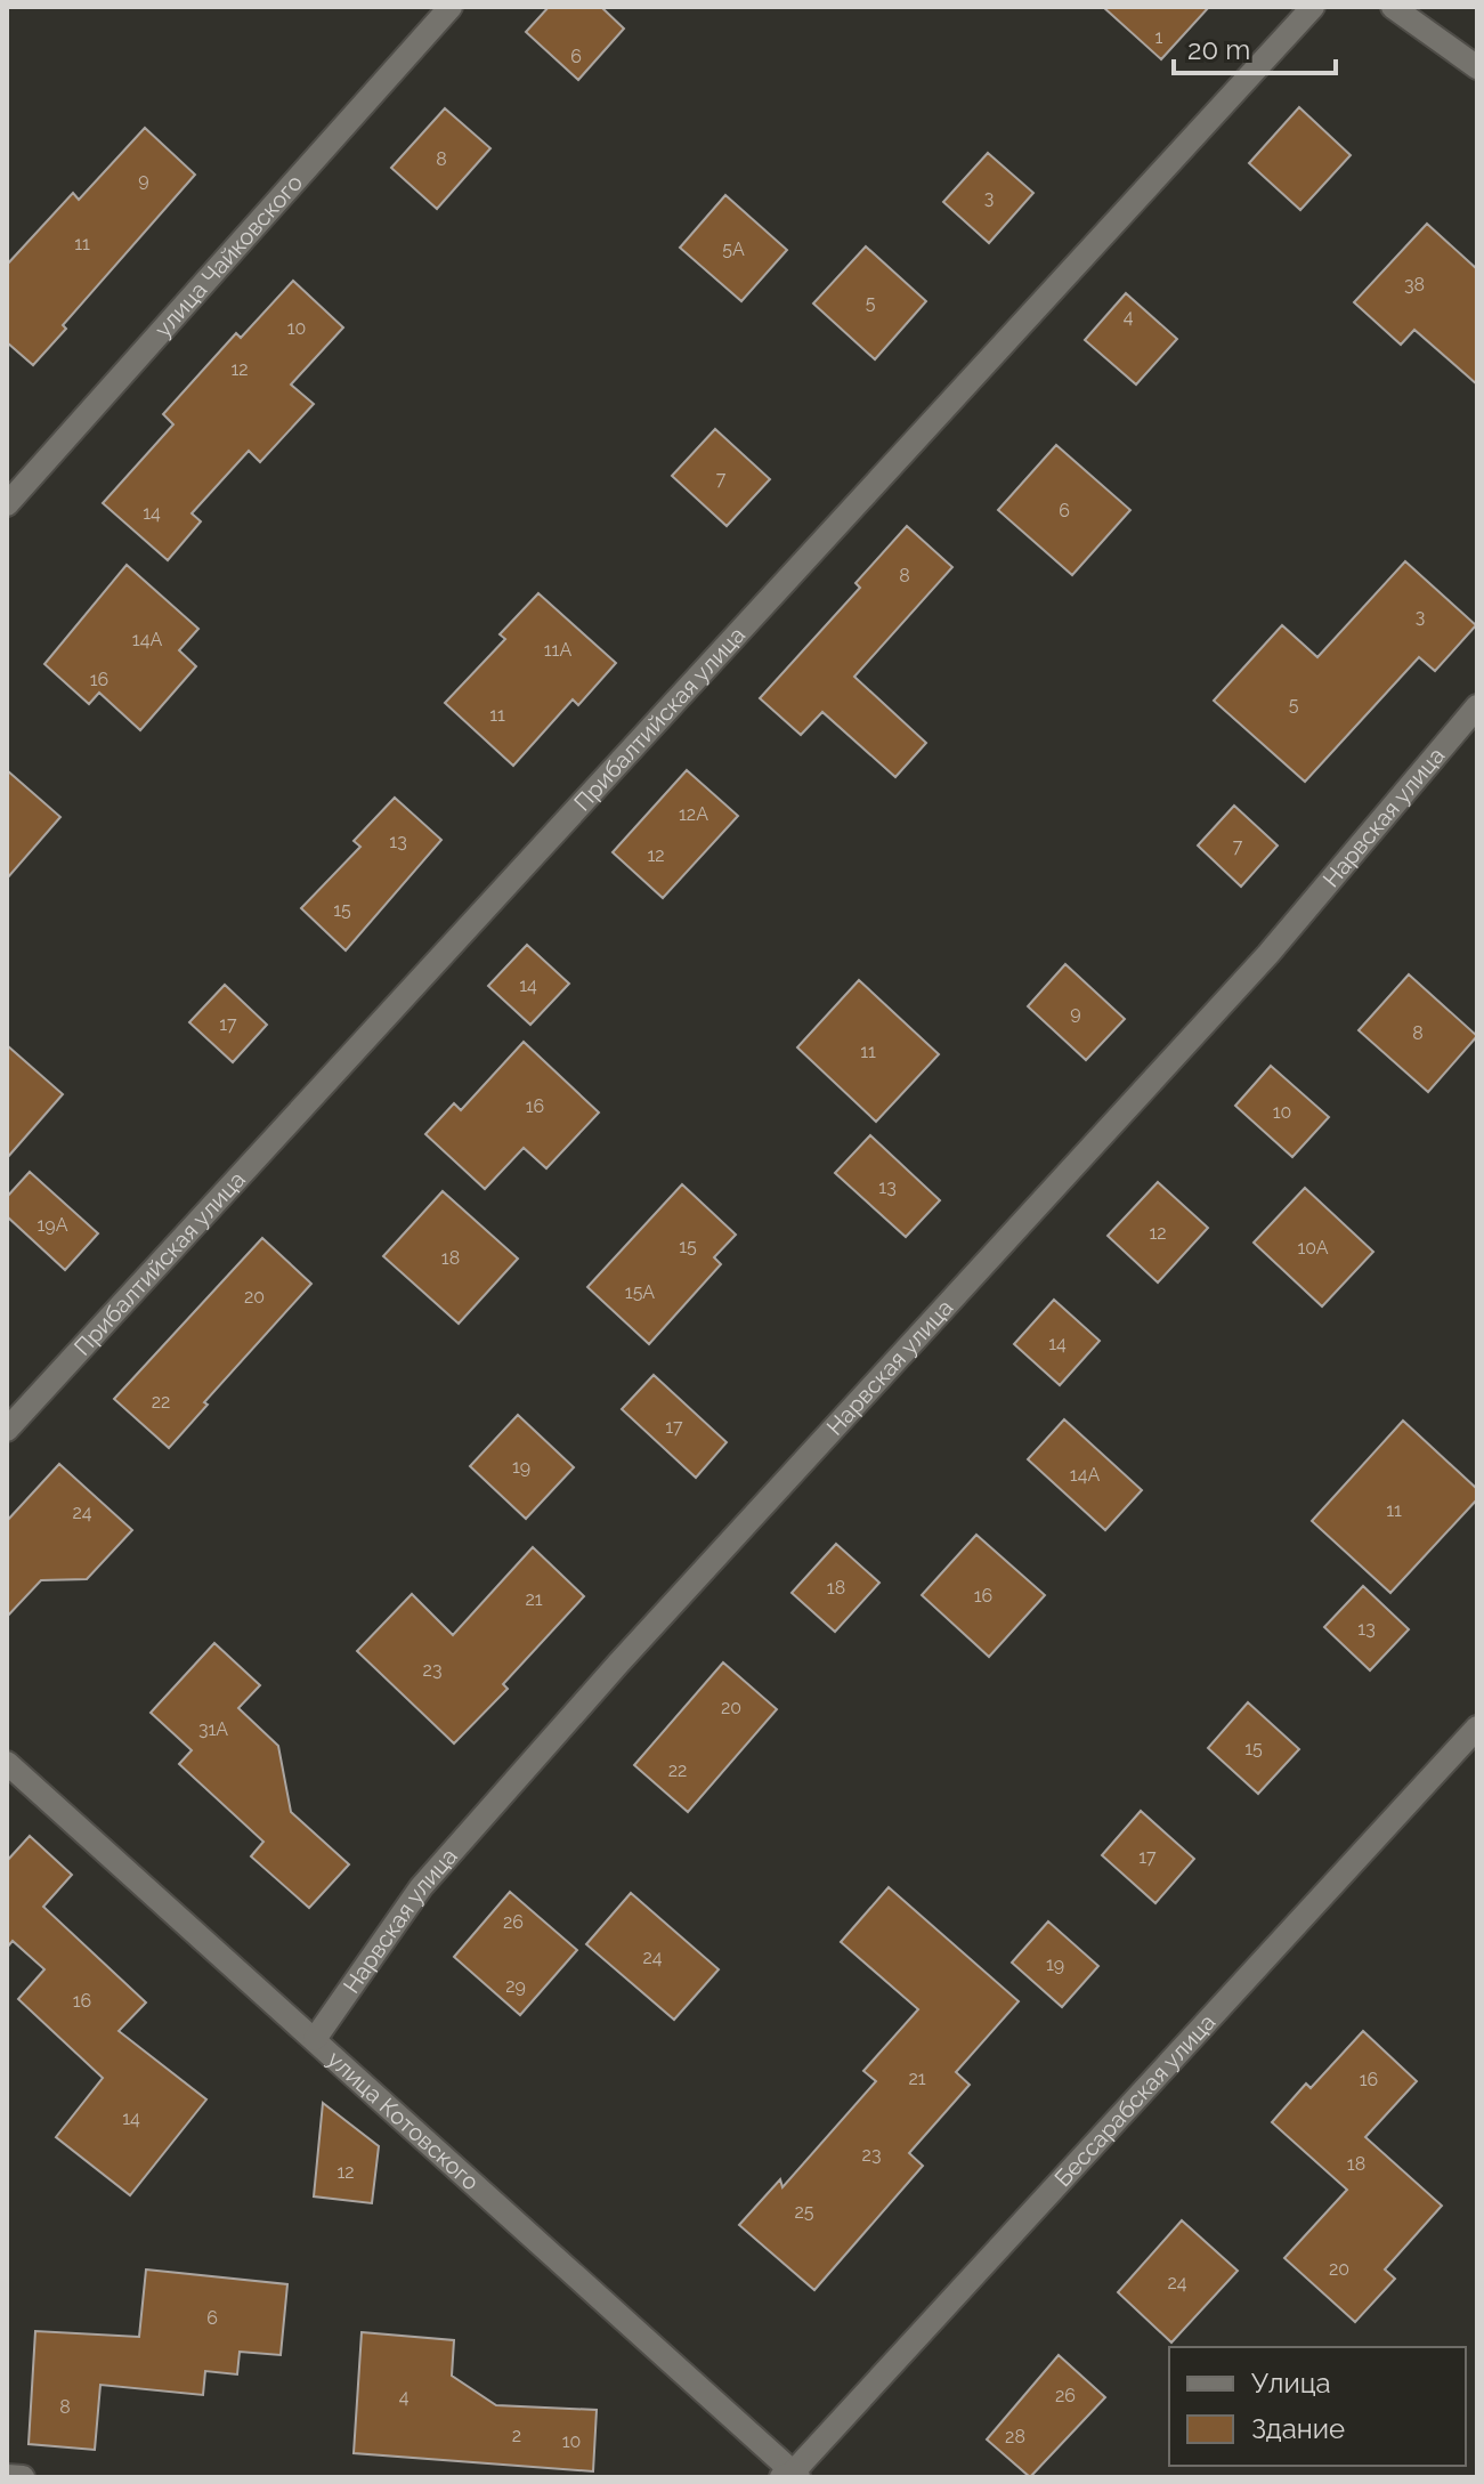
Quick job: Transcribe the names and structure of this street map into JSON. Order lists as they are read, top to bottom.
{
  "streets": {
    "street": [
      "улица Чайковского",
      "Прибалтийская улица",
      "Нарвская улица",
      "Бессарабская улица",
      "улица Котовского"
    ]
  },
  "crossings": [
    ["Нарвская улица", "улица Котовского"],
    ["Бессарабская улица", "улица Котовского"]
  ],
  "house_numbers": [
    "1",
    "6",
    "8",
    "9",
    "3",
    "11",
    "5А",
    "38",
    "5",
    "4",
    "10",
    "12",
    "7",
    "6",
    "14",
    "8",
    "3",
    "14А",
    "11А",
    "16",
    "5",
    "11",
    "12А",
    "13",
    "7",
    "12",
    "15",
    "14",
    "9",
    "17",
    "8",
    "11",
    "16",
    "10",
    "13",
    "19А",
    "12",
    "15",
    "10А",
    "18",
    "15А",
    "20",
    "14",
    "22",
    "17",
    "19",
    "14А",
    "11",
    "24",
    "18",
    "16",
    "21",
    "13",
    "23",
    "20",
    "31А",
    "15",
    "22",
    "17",
    "26",
    "24",
    "19",
    "29",
    "16",
    "21",
    "16",
    "14",
    "23",
    "18",
    "12",
    "25",
    "20",
    "24",
    "6",
    "26",
    "4",
    "8",
    "2",
    "28",
    "10"
  ],
  "legend": ["Улица", "Здание"],
  "scale_bar": "20 m"
}
